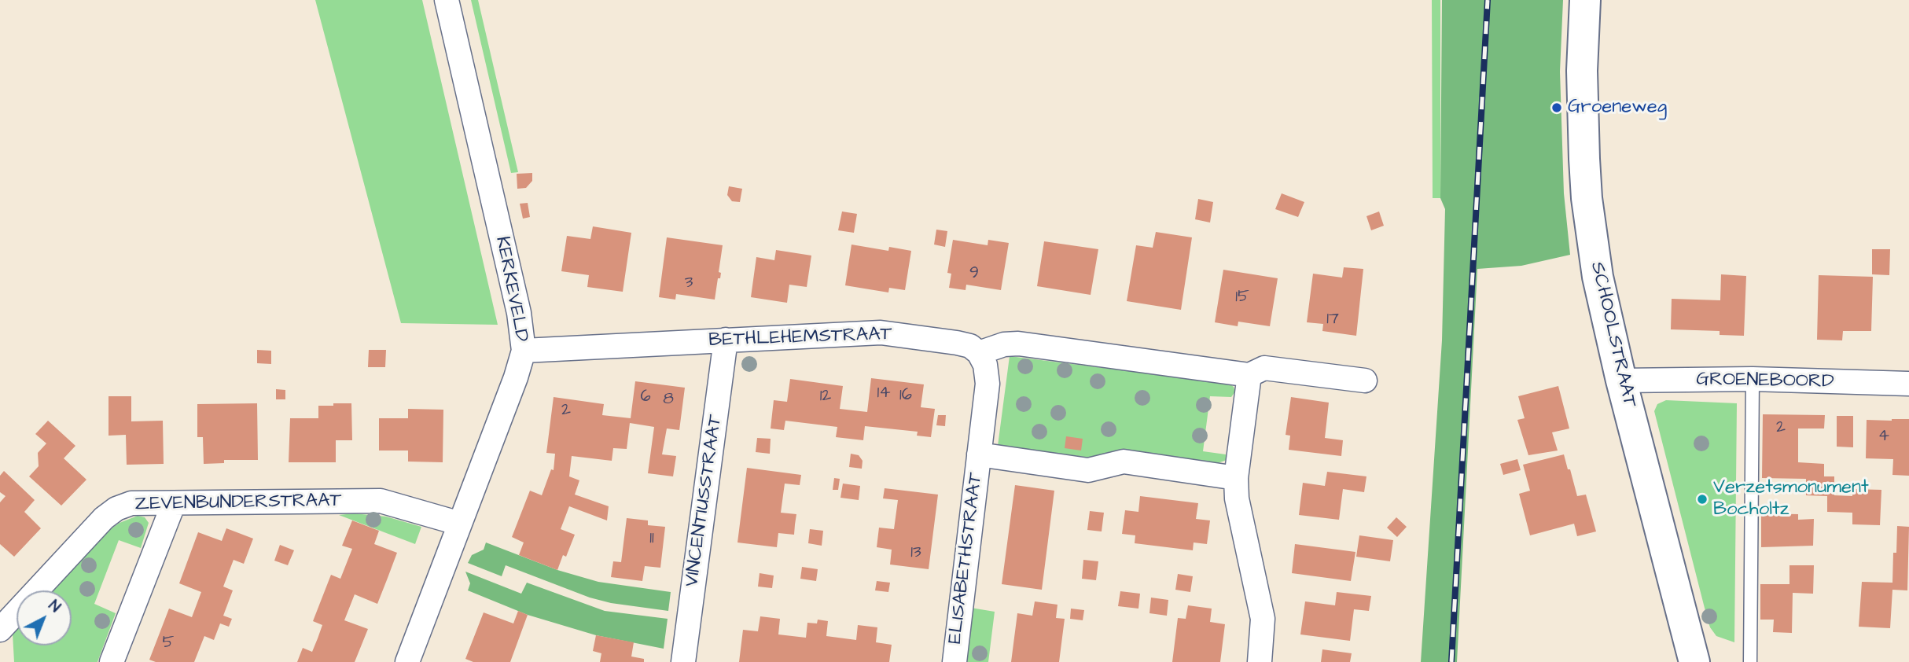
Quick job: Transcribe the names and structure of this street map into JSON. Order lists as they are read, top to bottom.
{
  "streets": {
    "street": [
      "KERKEVELD",
      "SCHOOLSTRAAT",
      "BETHLEHEMSTRAAT",
      "GROENEBOORD",
      "VINCENTIUSSTRAAT",
      "ZEVENBUNDERSTRAAT",
      "ELISABETHSTRAAT"
    ]
  },
  "crossings": [
    ["KERKEVELD", "BETHLEHEMSTRAAT"],
    ["KERKEVELD", "ZEVENBUNDERSTRAAT"],
    ["SCHOOLSTRAAT", "GROENEBOORD"],
    ["BETHLEHEMSTRAAT", "VINCENTIUSSTRAAT"],
    ["BETHLEHEMSTRAAT", "ELISABETHSTRAAT"]
  ],
  "places": ["Groeneweg", "Verzetsmonument Bocholtz"],
  "house_numbers": [
    "9",
    "3",
    "15",
    "17",
    "14",
    "16",
    "12",
    "6",
    "8",
    "2",
    "2",
    "4",
    "11",
    "13",
    "5"
  ],
  "north": "top right"
}
